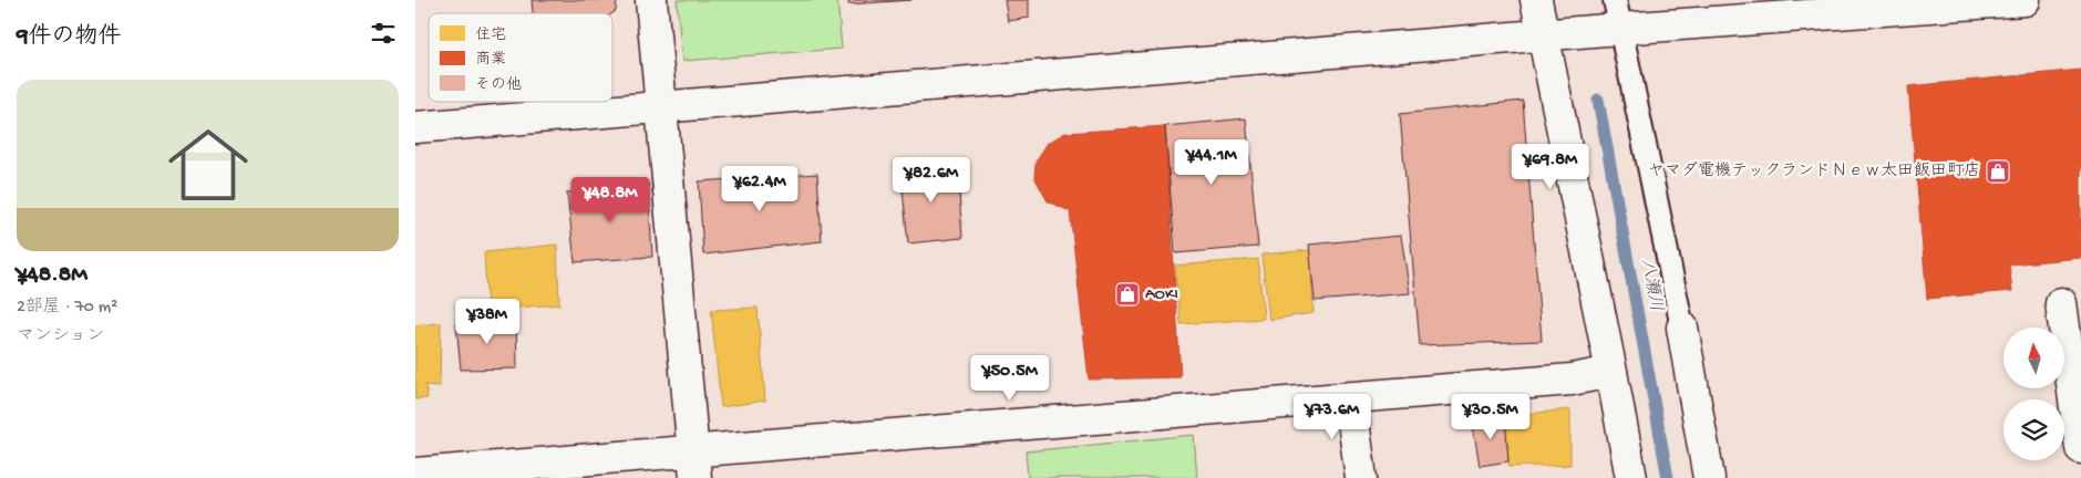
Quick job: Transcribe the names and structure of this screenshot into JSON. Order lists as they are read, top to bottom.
{
  "water": ["八瀬川"],
  "places": {
    "shop": ["ヤマダ電機テックランドＮｅｗ太田飯田町店", "AOKI"]
  },
  "legend": ["住宅", "商業", "その他"],
  "north": "top",
  "page": {
    "heading": "9件の物件",
    "list": [
      {
        "name": "¥48.8M",
        "note": "2部屋 · 70 m² · マンション"
      }
    ],
    "price": [
      "¥44.1M",
      "¥69.8M",
      "¥82.6M",
      "¥62.4M",
      "¥48.8M",
      "¥38M",
      "¥50.5M",
      "¥73.6M",
      "¥30.5M"
    ]
  }
}
